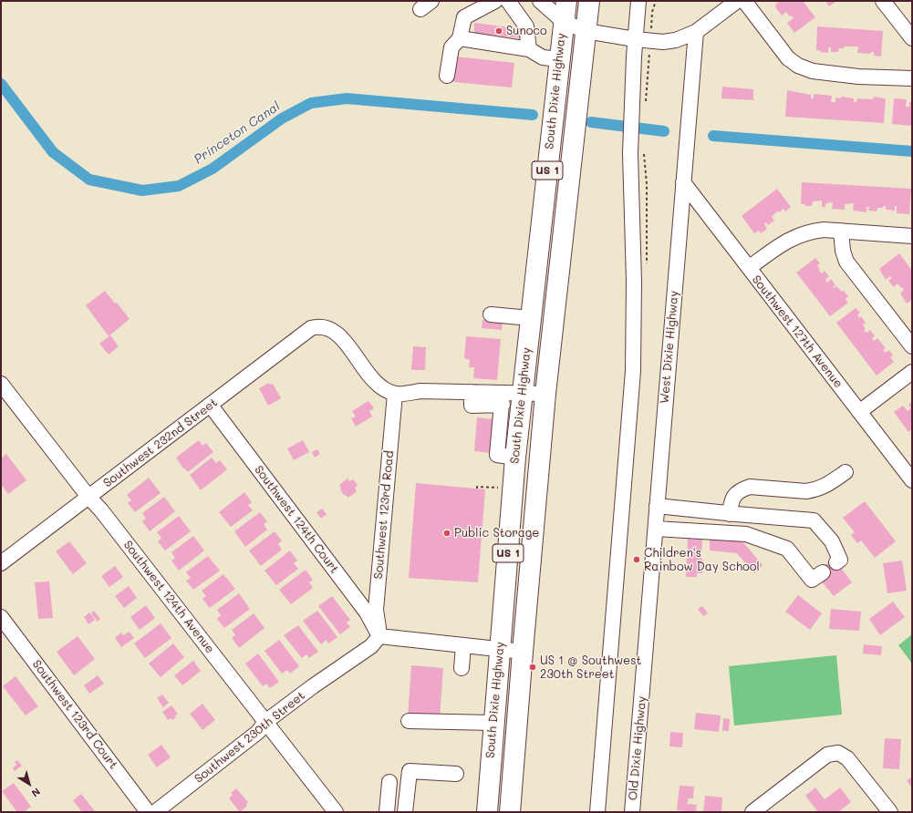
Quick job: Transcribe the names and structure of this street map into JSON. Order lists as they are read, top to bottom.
{
  "streets": {
    "highway": ["South Dixie Highway", "US 1"],
    "street": [
      "Southwest 127th Avenue",
      "West Dixie Highway",
      "Southwest 232nd Street",
      "Southwest 123rd Road",
      "Southwest 124th Court",
      "Southwest 124th Avenue",
      "Southwest 123rd Court",
      "Southwest 230th Street",
      "Old Dixie Highway"
    ]
  },
  "crossings": [
    ["Southwest 127th Avenue", "West Dixie Highway"],
    ["West Dixie Highway", "Old Dixie Highway"],
    ["Southwest 232nd Street", "Southwest 123rd Road"],
    ["Southwest 232nd Street", "Southwest 124th Court"],
    ["Southwest 232nd Street", "Southwest 124th Avenue"],
    ["Southwest 123rd Road", "Southwest 124th Court"],
    ["Southwest 123rd Road", "Southwest 230th Street"],
    ["Southwest 124th Court", "Southwest 230th Street"],
    ["Southwest 124th Avenue", "Southwest 230th Street"]
  ],
  "water": ["Princeton Canal"],
  "places": [
    "Sunoco",
    "Public Storage",
    "Children's Rainbow Day School",
    "US 1 @ Southwest 230th Street"
  ],
  "north": "bottom right"
}
